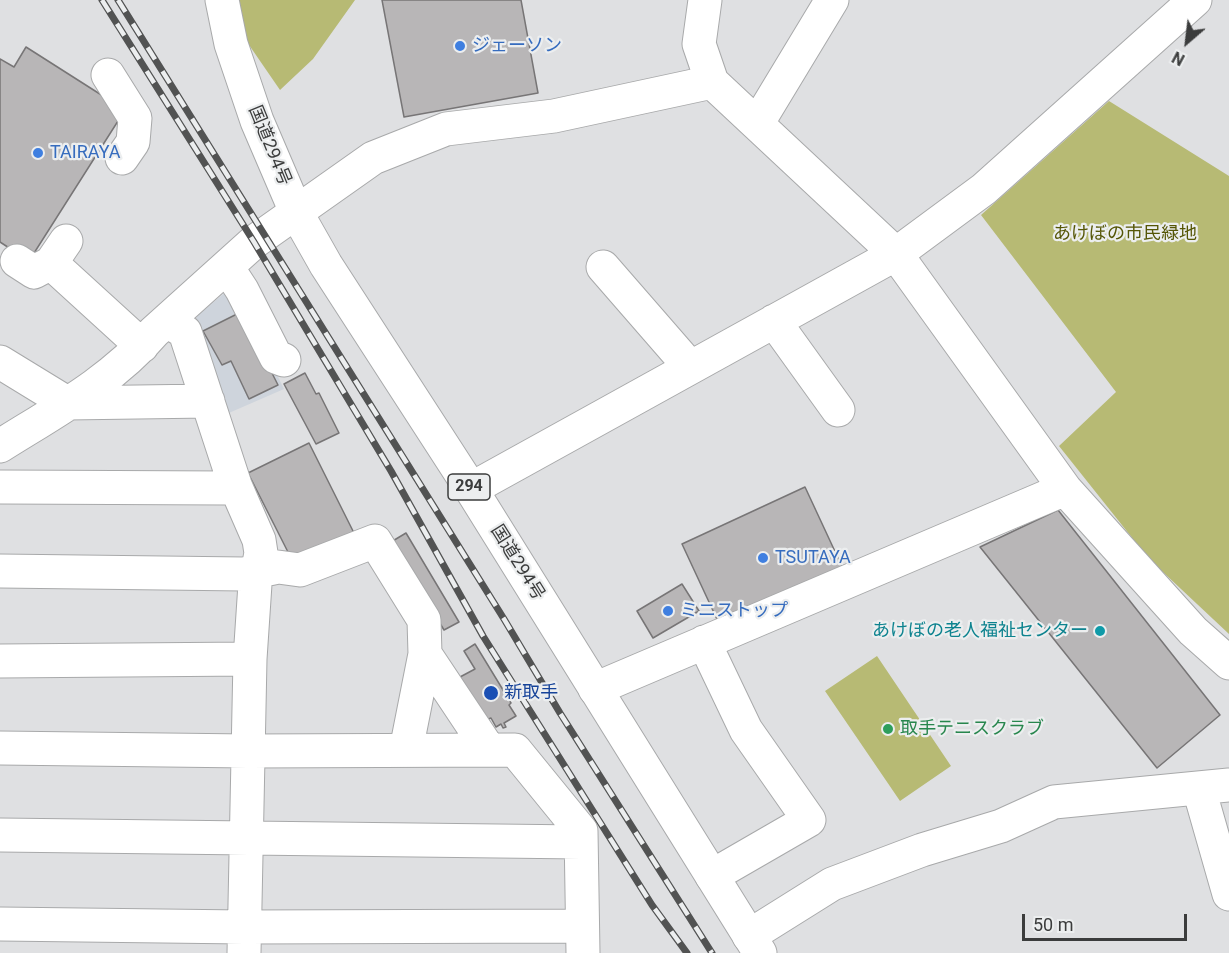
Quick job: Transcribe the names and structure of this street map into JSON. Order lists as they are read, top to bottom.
{
  "streets": {
    "main road": ["国道294号", "294"]
  },
  "parks": ["あけぼの市民緑地"],
  "places": [
    "ジェーソン",
    "TAIRAYA",
    "TSUTAYA",
    "ミニストップ",
    "あけぼの老人福祉センター",
    "新取手",
    "取手テニスクラブ"
  ],
  "scale_bar": "50 m",
  "north": "bottom left"
}
